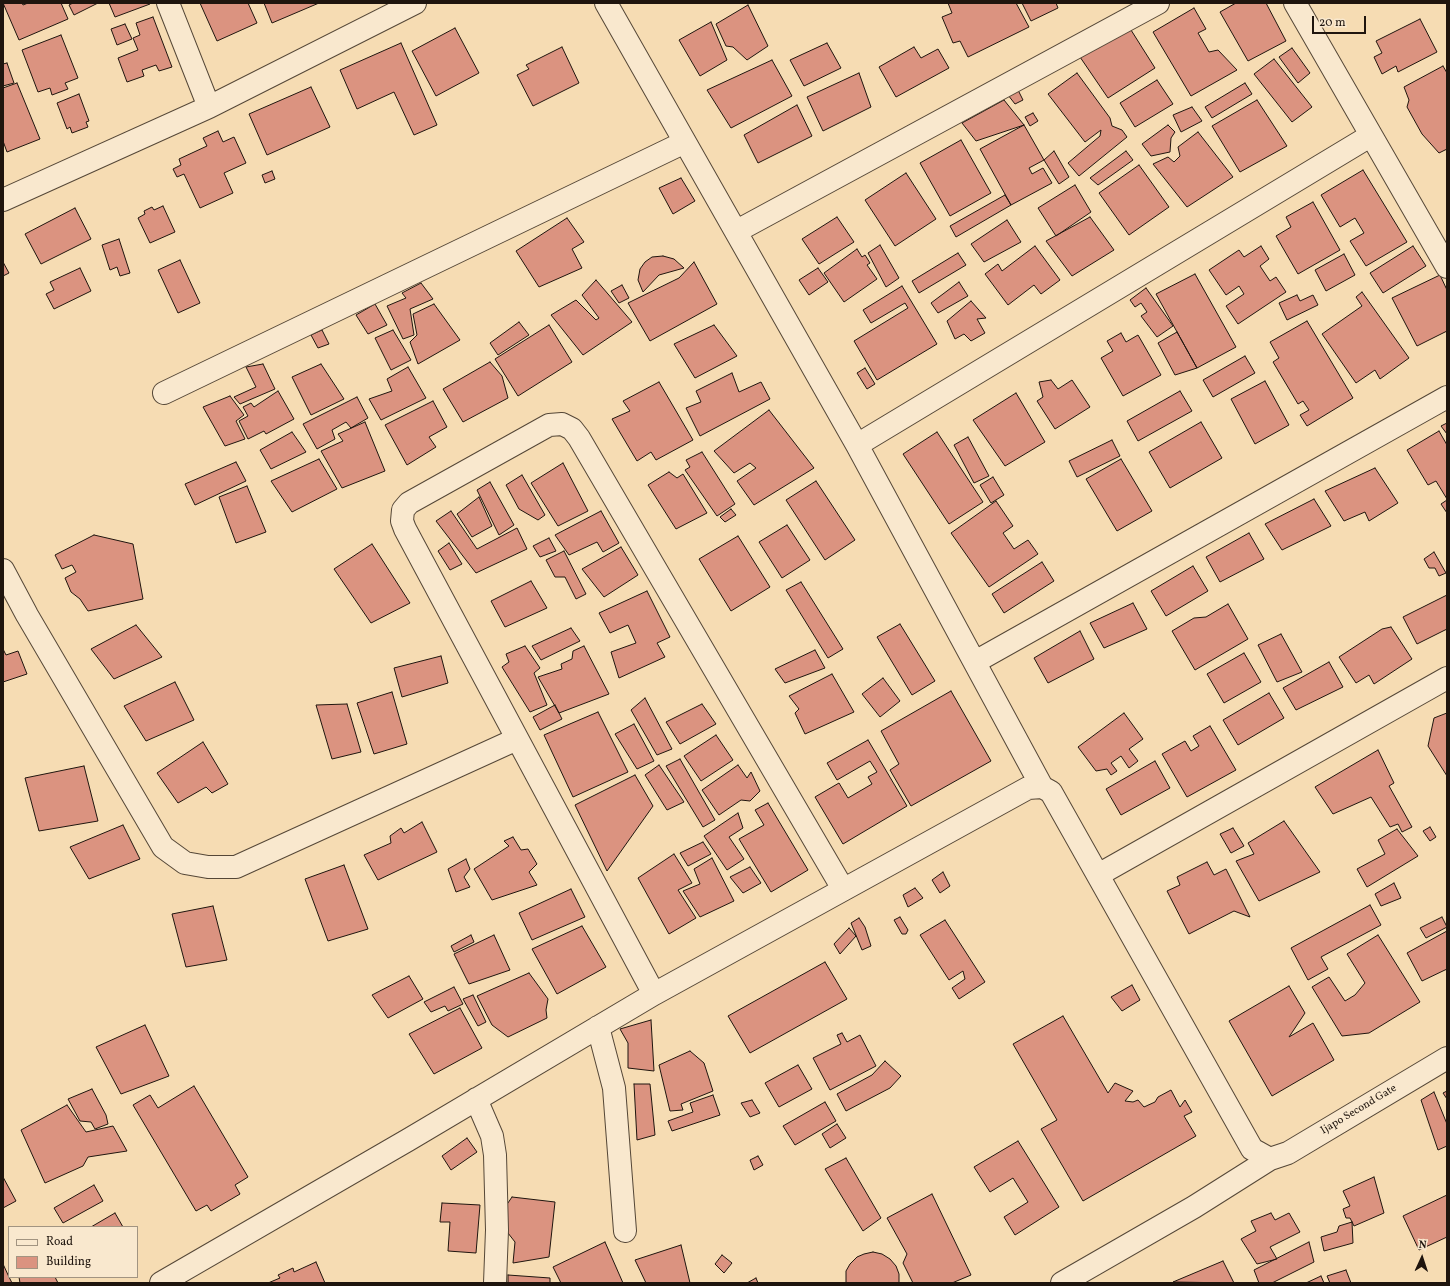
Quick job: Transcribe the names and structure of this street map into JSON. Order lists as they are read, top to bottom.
{
  "streets": {
    "street": ["Ijapo Second Gate"]
  },
  "legend": ["Road", "Building"],
  "scale_bar": "20 m",
  "north": "top"
}
